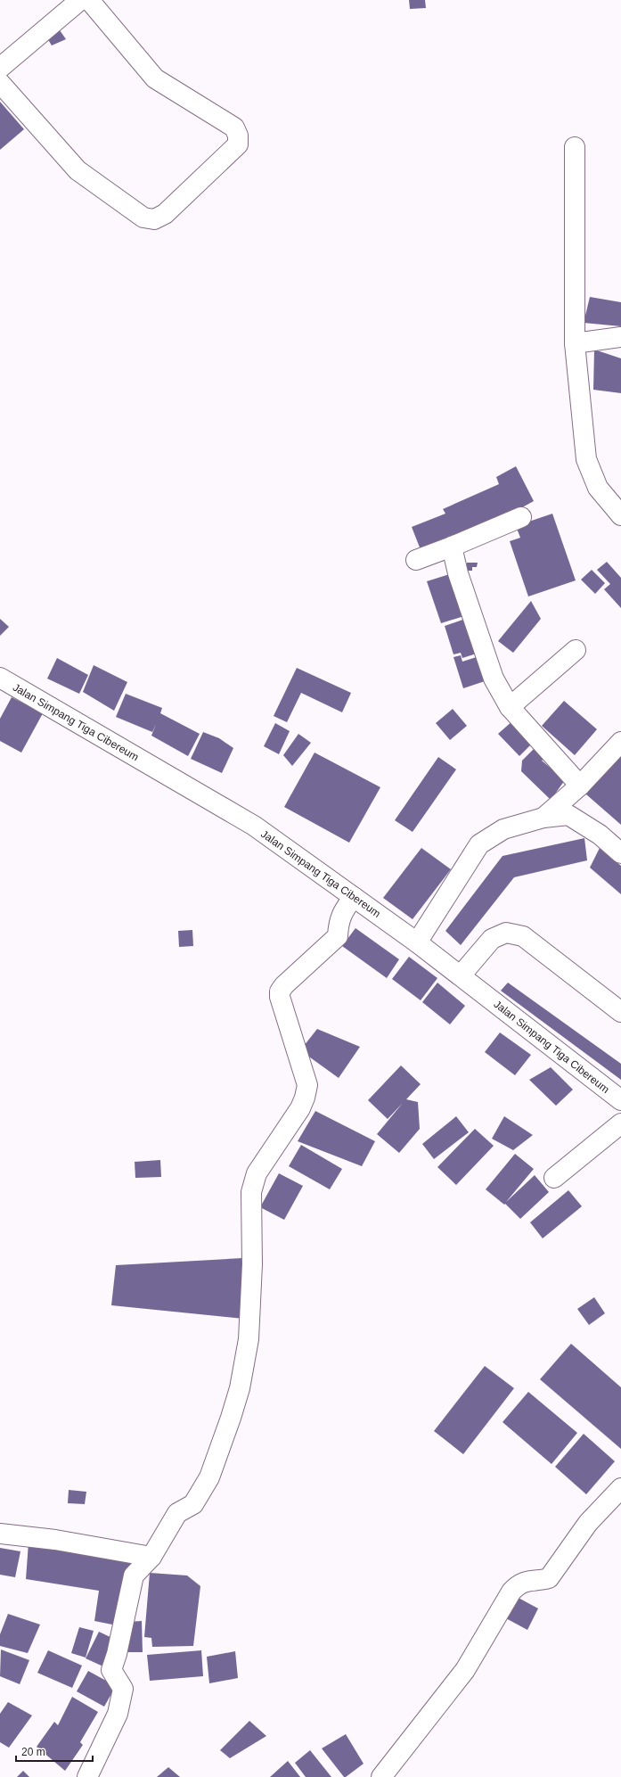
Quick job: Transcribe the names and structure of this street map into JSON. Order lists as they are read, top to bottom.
{
  "streets": {
    "street": ["Jalan Simpang Tiga Cibereum"]
  },
  "scale_bar": "20 m"
}
